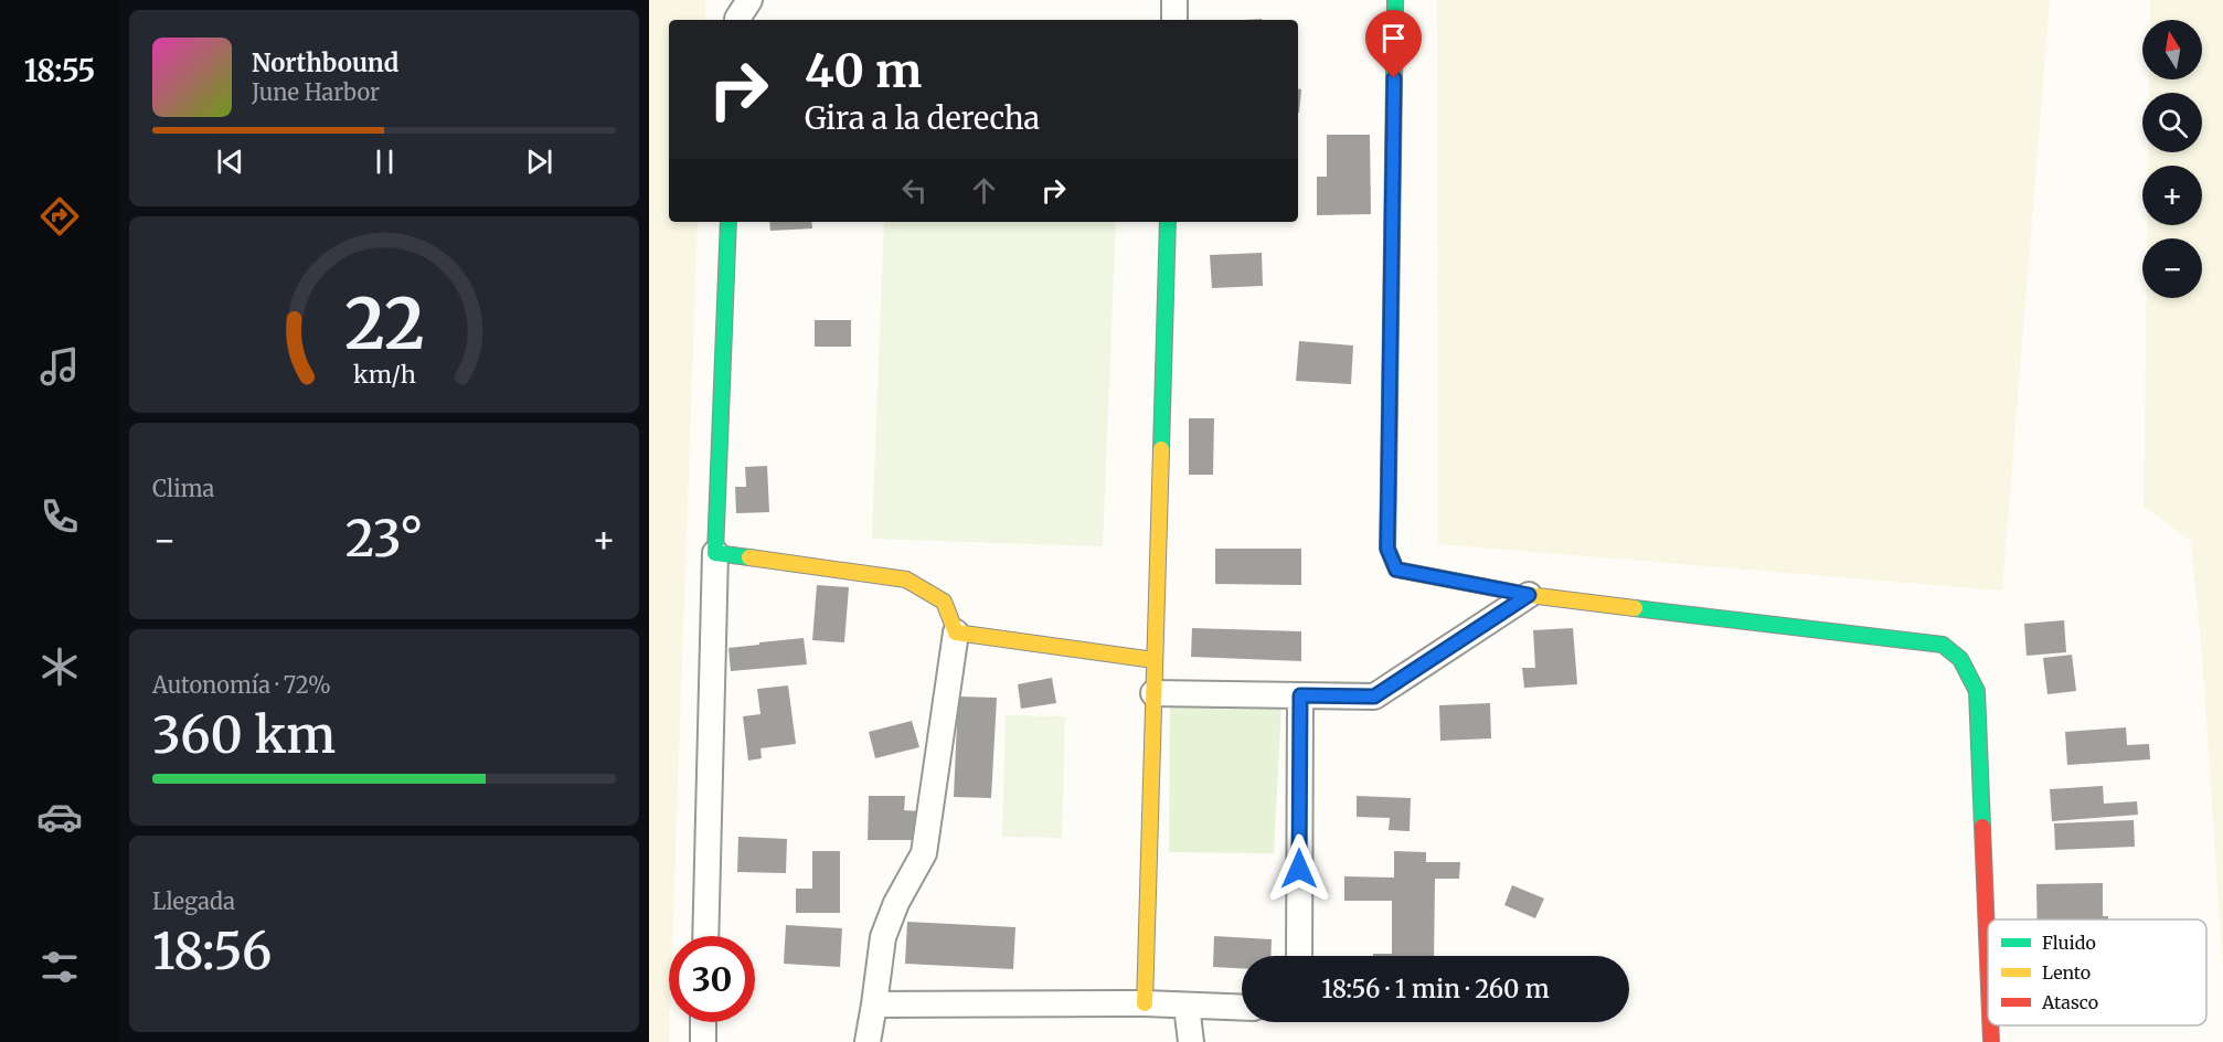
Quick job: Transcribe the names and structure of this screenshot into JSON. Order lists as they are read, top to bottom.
{
  "legend": ["Fluido", "Lento", "Atasco"],
  "north": "top",
  "page": {
    "tabs": "18:55",
    "map_buttons": ["+", "−"],
    "turn": ["40 m", "Gira a la derecha"],
    "song": ["Northbound", "June Harbor"],
    "tile": [
      "Clima",
      ["Autonomía · 72%", "360 km"],
      ["Llegada", "18:56"]
    ],
    "heat": ["−", "23°", "+"],
    "limit": "30",
    "trip": "18:56 · 1 min · 260 m",
    "gauge": ["22", "km/h"]
  }
}
